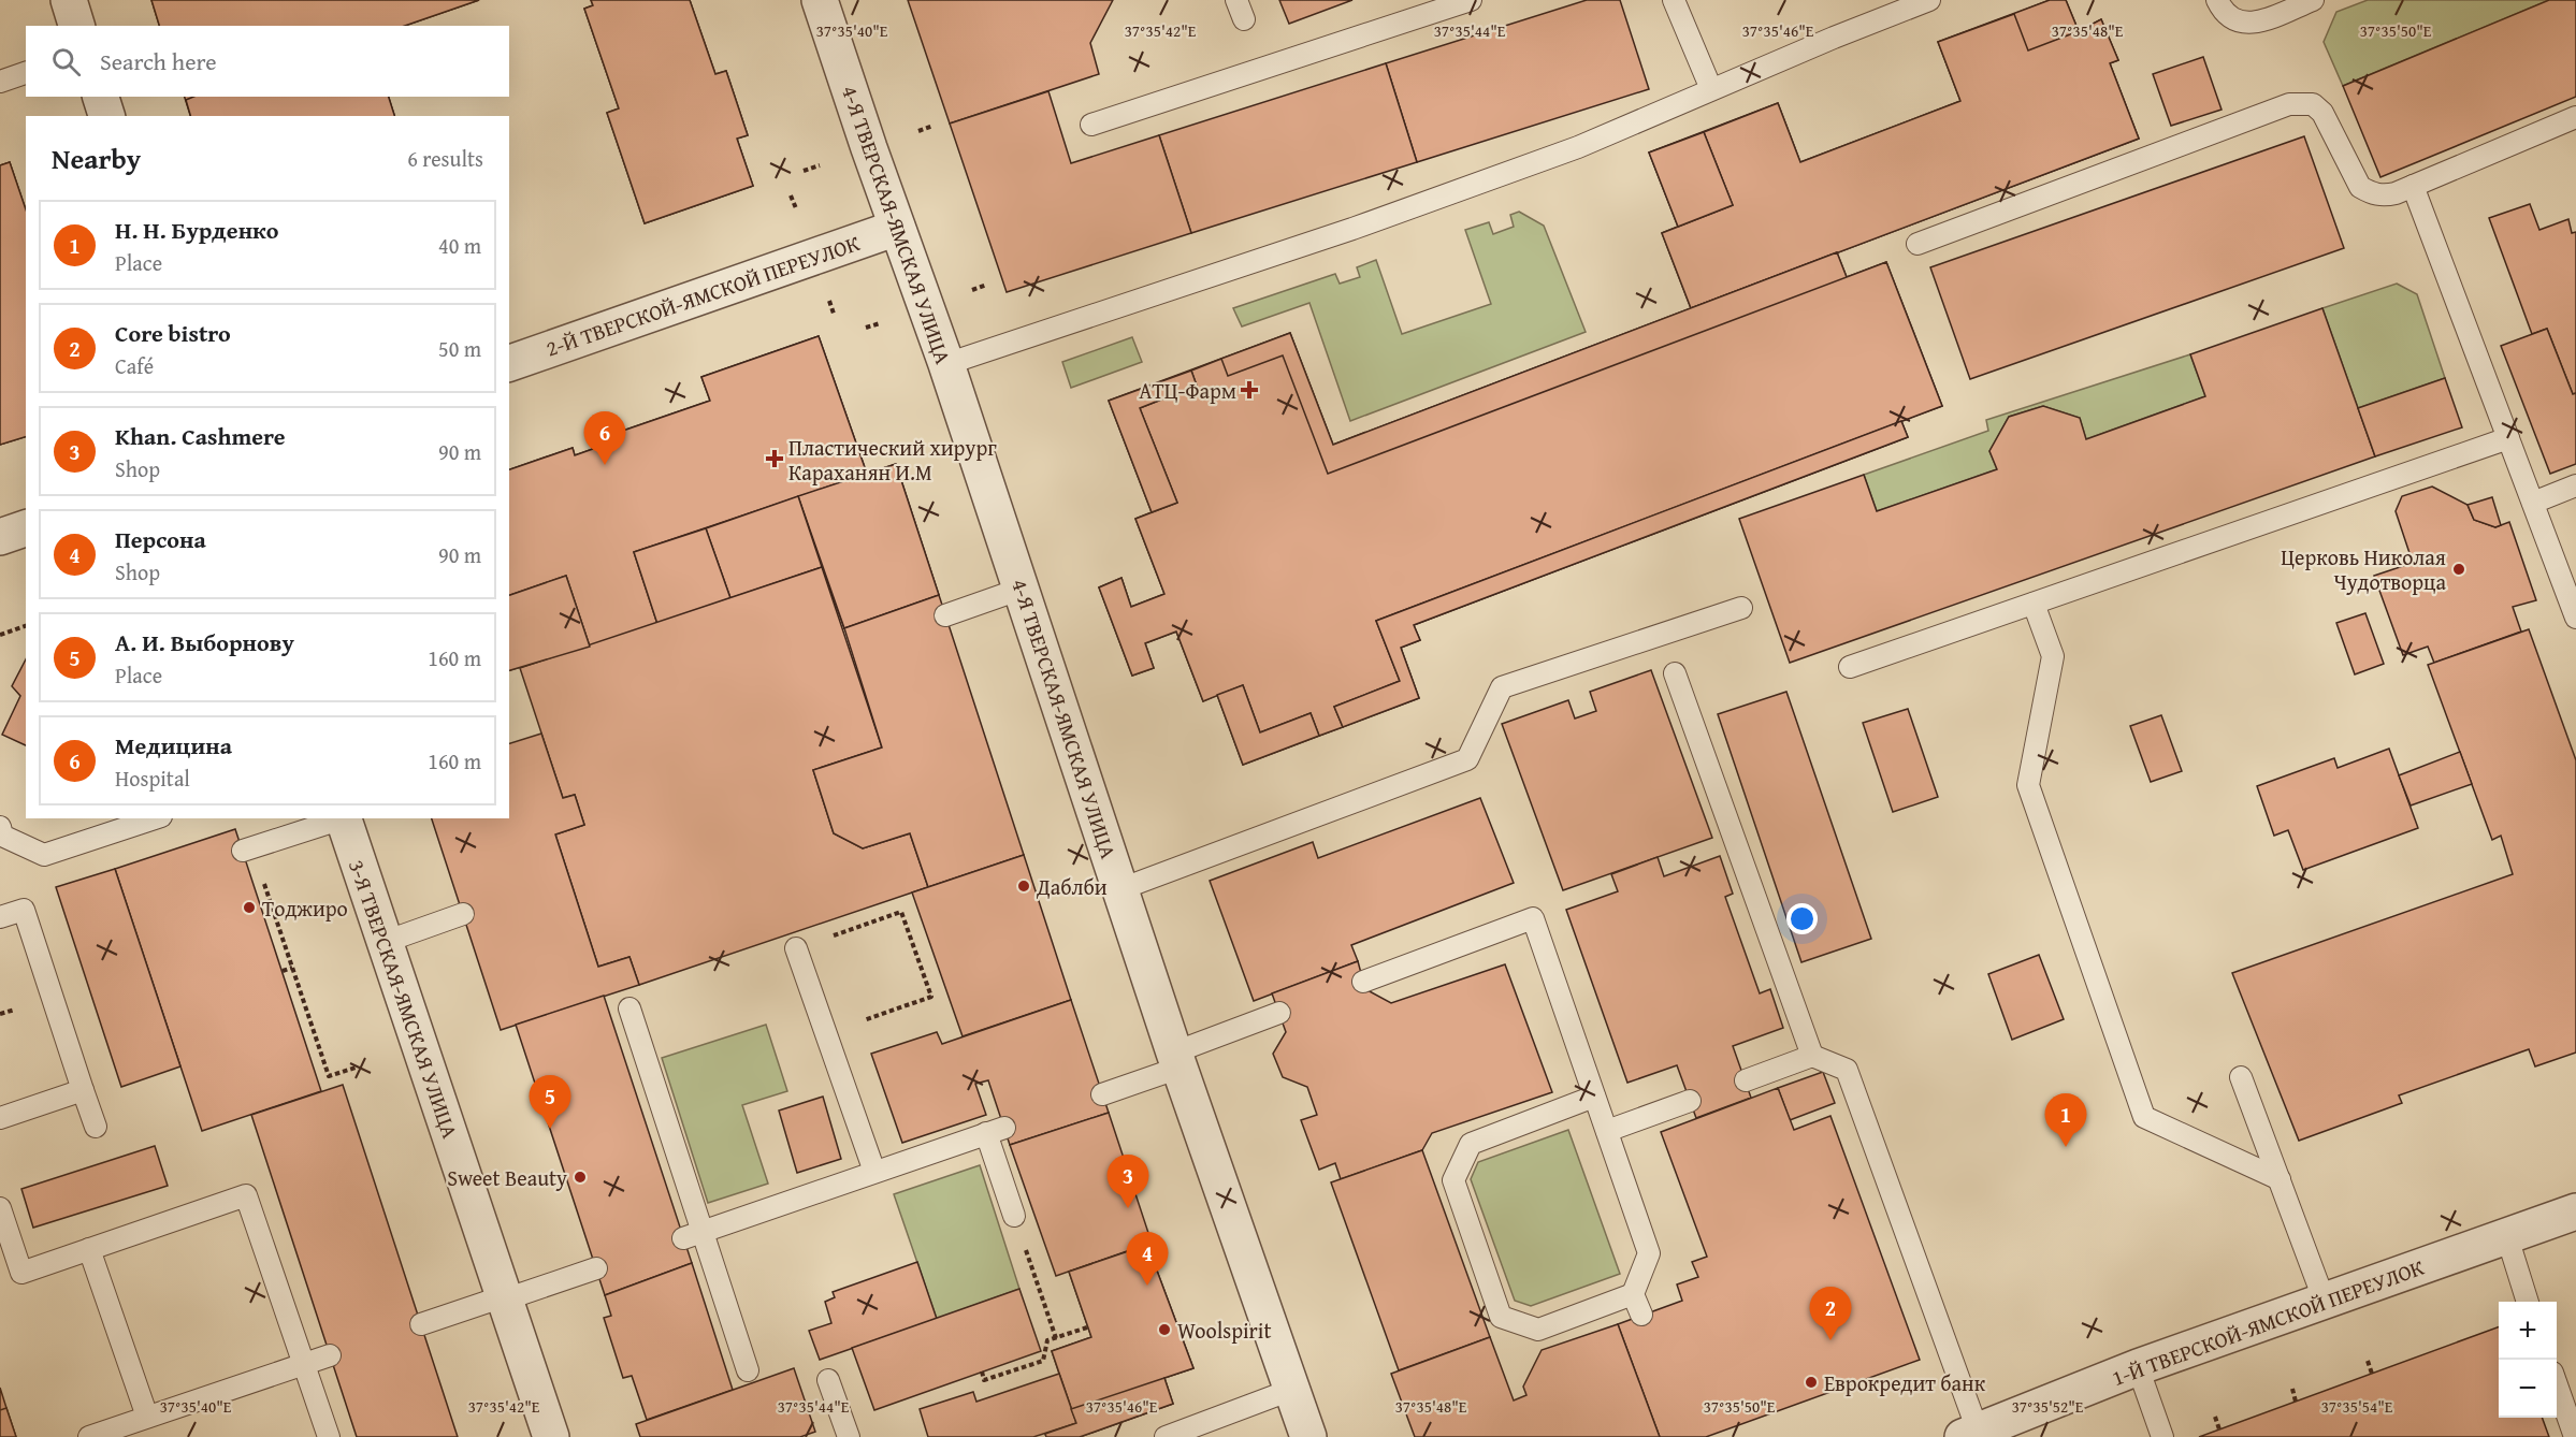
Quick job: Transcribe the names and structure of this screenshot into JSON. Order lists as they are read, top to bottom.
{
  "streets": {
    "street": [
      "4-Я ТВЕРСКАЯ-ЯМСКАЯ УЛИЦА",
      "2-Й ТВЕРСКОЙ-ЯМСКОЙ ПЕРЕУЛОК",
      "3-Я ТВЕРСКАЯ-ЯМСКАЯ УЛИЦА",
      "1-Й ТВЕРСКОЙ-ЯМСКОЙ ПЕРЕУЛОК"
    ]
  },
  "crossings": [
    ["4-Я ТВЕРСКАЯ-ЯМСКАЯ УЛИЦА", "2-Й ТВЕРСКОЙ-ЯМСКОЙ ПЕРЕУЛОК"]
  ],
  "places": {
    "health": ["АТЦ-Фарм", "Пластический хирург Караханян И.М"],
    "other": [
      "Церковь Николая Чудотворца",
      "Даблби",
      "Тоджиро",
      "Sweet Beauty",
      "Woolspirit",
      "Еврокредит банк"
    ]
  },
  "page": {
    "search": "Search here",
    "heading": ["Nearby", "6 results"],
    "list": [
      {
        "mark": "1",
        "name": "Н. Н. Бурденко",
        "note": "Place",
        "value": "40 m"
      },
      {
        "mark": "2",
        "name": "Core bistro",
        "note": "Café",
        "value": "50 m"
      },
      {
        "mark": "3",
        "name": "Khan. Cashmere",
        "note": "Shop",
        "value": "90 m"
      },
      {
        "mark": "4",
        "name": "Персона",
        "note": "Shop",
        "value": "90 m"
      },
      {
        "mark": "5",
        "name": "А. И. Выборнову",
        "note": "Place",
        "value": "160 m"
      },
      {
        "mark": "6",
        "name": "Медицина",
        "note": "Hospital",
        "value": "160 m"
      }
    ],
    "pins": [
      "6",
      "5",
      "1",
      "3",
      "4",
      "2"
    ],
    "map_buttons": ["+", "−"]
  },
  "coordinates": [
    "37°35'40\"E",
    "37°35'42\"E",
    "37°35'44\"E",
    "37°35'46\"E",
    "37°35'48\"E",
    "37°35'50\"E",
    "37°35'54\"E",
    "37°35'52\"E"
  ]
}
